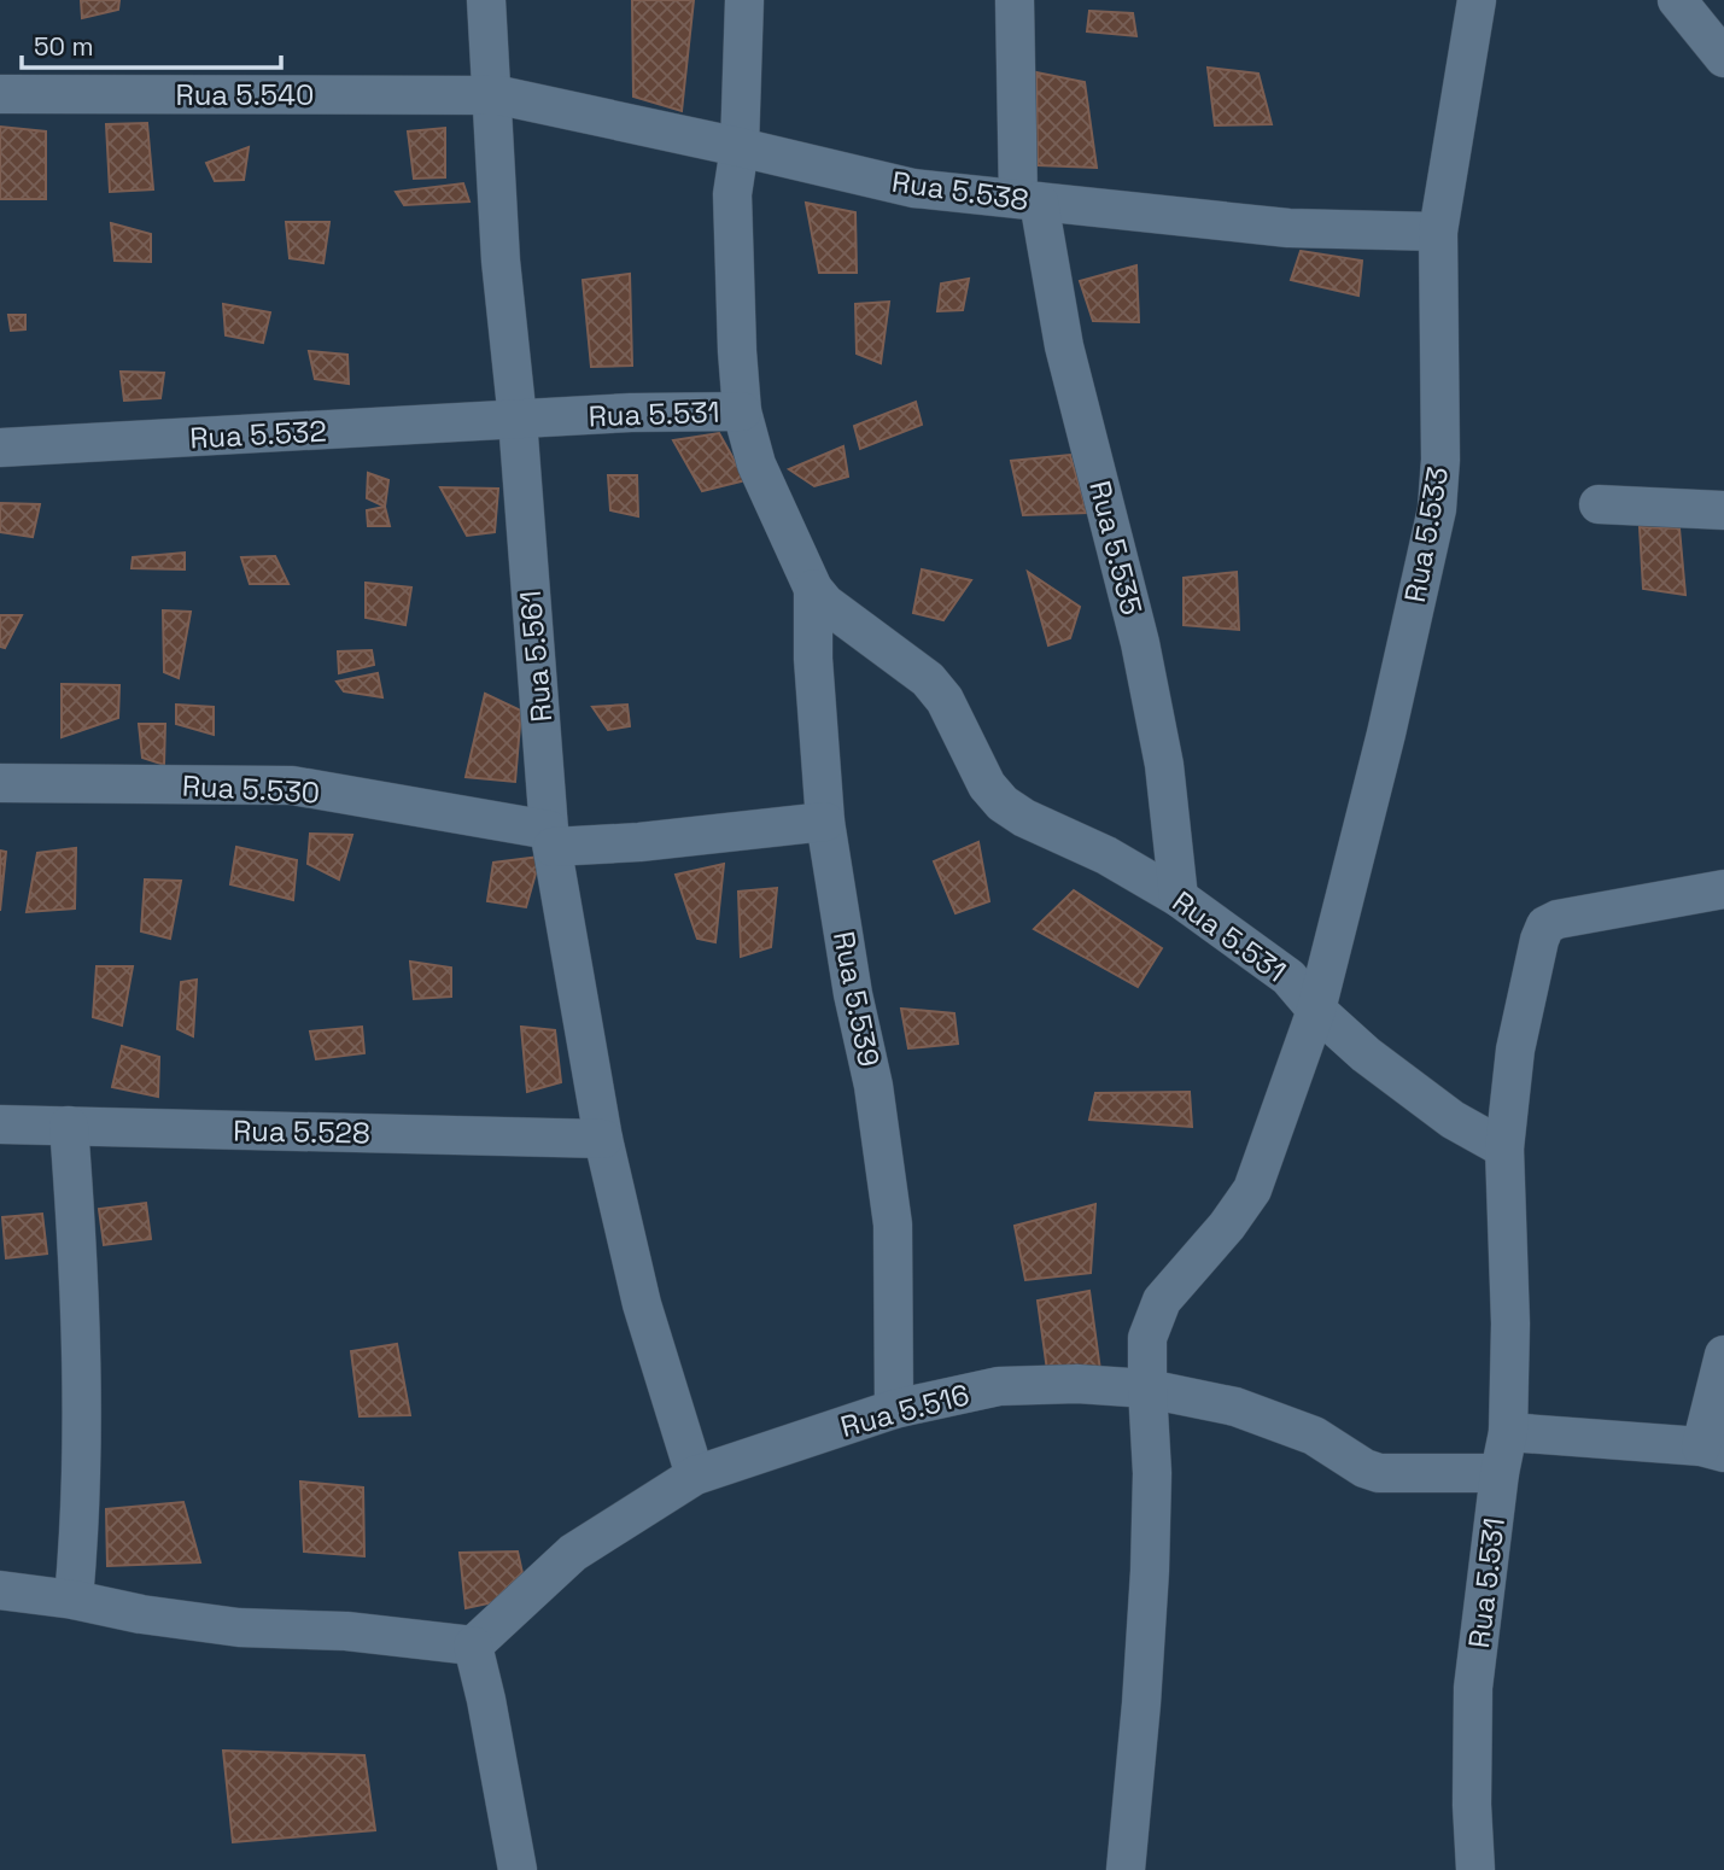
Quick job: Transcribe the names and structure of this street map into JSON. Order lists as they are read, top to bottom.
{
  "streets": {
    "street": [
      "Rua 5.540",
      "Rua 5.538",
      "Rua 5.531",
      "Rua 5.532",
      "Rua 5.533",
      "Rua 5.535",
      "Rua 5.561",
      "Rua 5.530",
      "Rua 5.539",
      "Rua 5.528",
      "Rua 5.516"
    ]
  },
  "crossings": [
    ["Rua 5.540", "Rua 5.538"],
    ["Rua 5.540", "Rua 5.561"],
    ["Rua 5.538", "Rua 5.533"],
    ["Rua 5.538", "Rua 5.535"],
    ["Rua 5.538", "Rua 5.561"],
    ["Rua 5.531", "Rua 5.532"],
    ["Rua 5.531", "Rua 5.533"],
    ["Rua 5.531", "Rua 5.535"],
    ["Rua 5.531", "Rua 5.561"],
    ["Rua 5.531", "Rua 5.539"],
    ["Rua 5.531", "Rua 5.516"],
    ["Rua 5.532", "Rua 5.561"],
    ["Rua 5.533", "Rua 5.516"],
    ["Rua 5.561", "Rua 5.530"],
    ["Rua 5.561", "Rua 5.528"],
    ["Rua 5.561", "Rua 5.516"],
    ["Rua 5.530", "Rua 5.539"],
    ["Rua 5.539", "Rua 5.516"]
  ],
  "scale_bar": "50 m"
}
